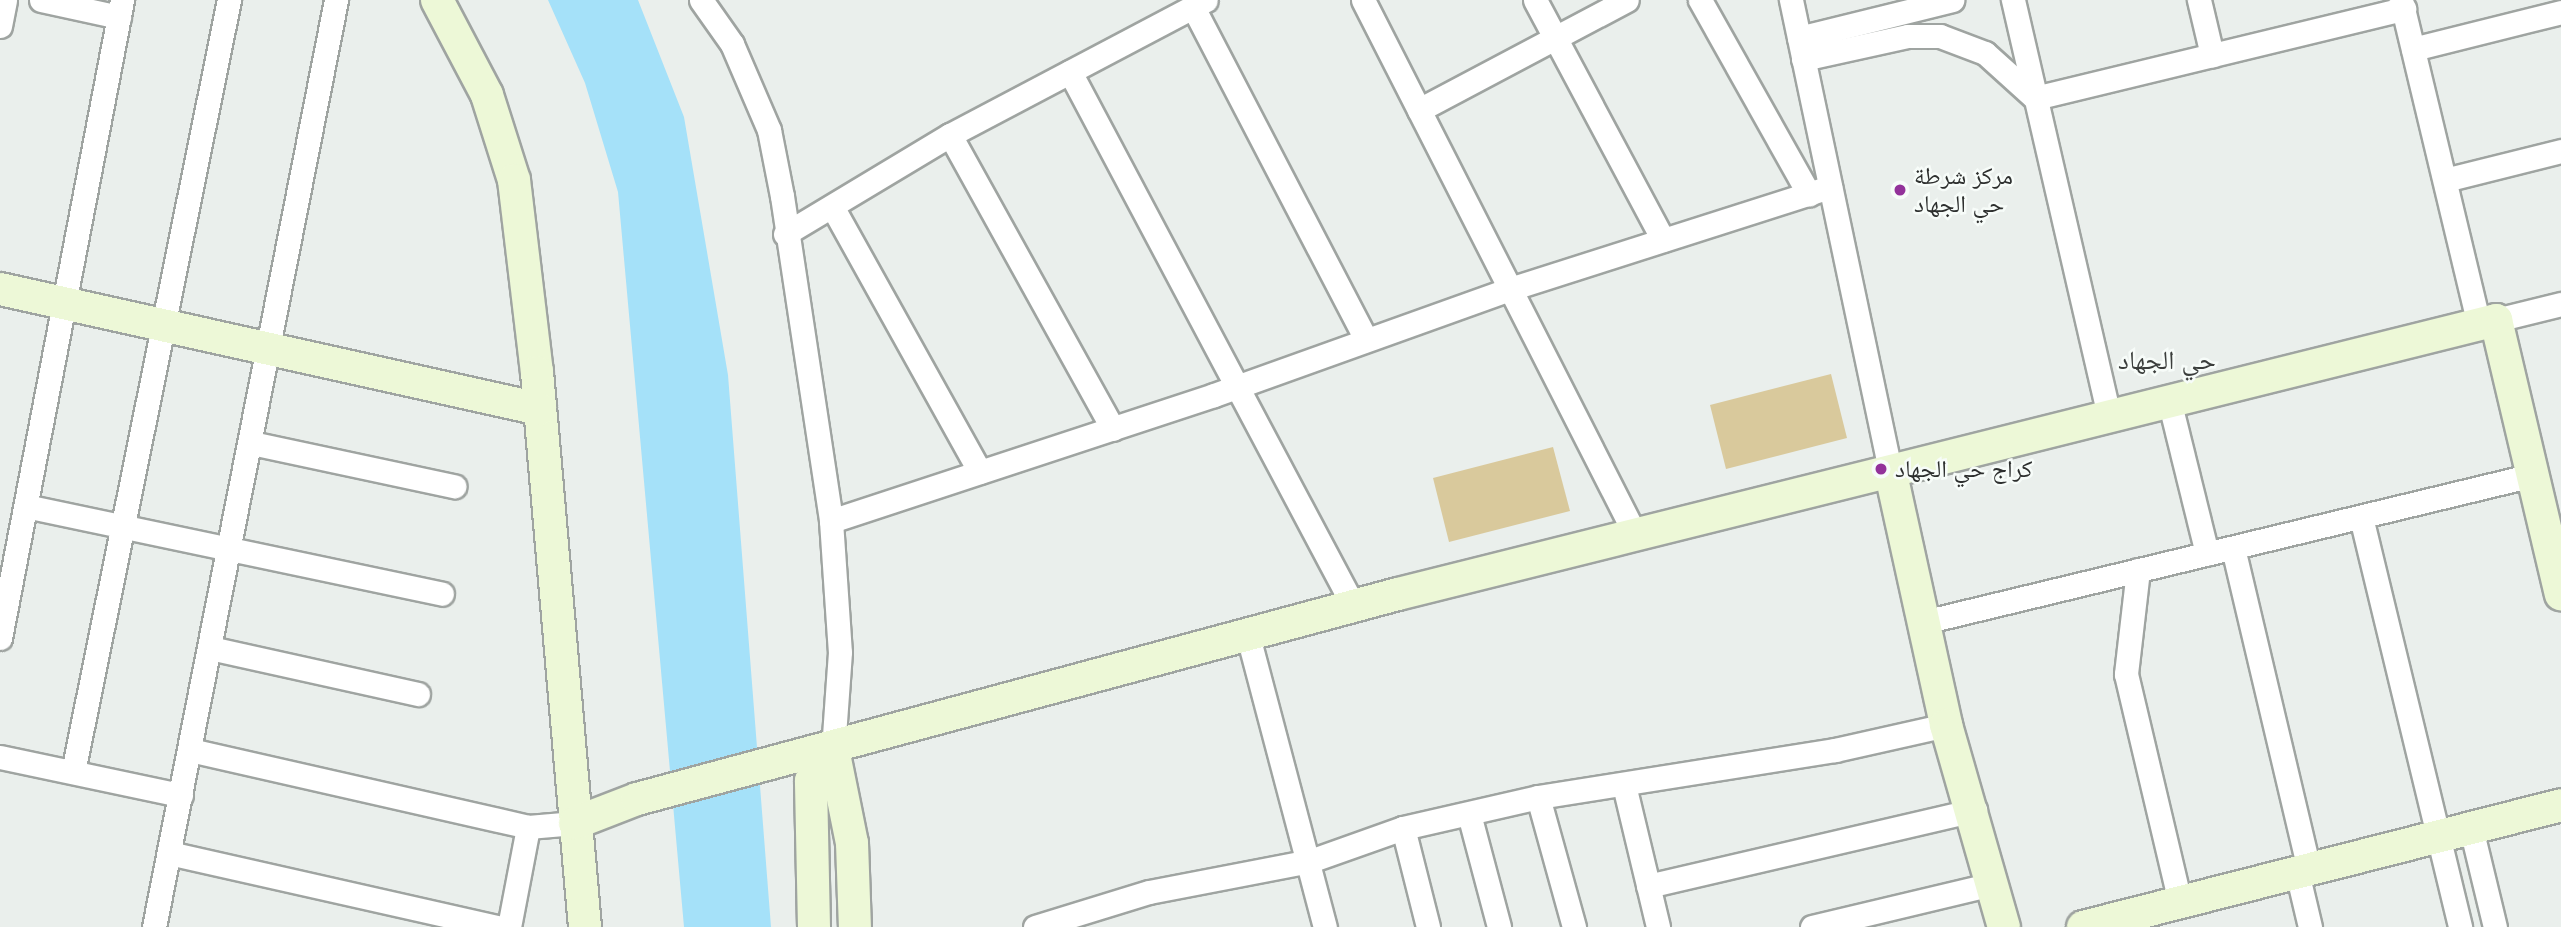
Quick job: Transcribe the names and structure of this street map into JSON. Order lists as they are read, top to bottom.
{
  "districts": ["حي الجهاد"],
  "places": ["مركز شرطة حي الجهاد", "كراج حي الجهاد"]
}
